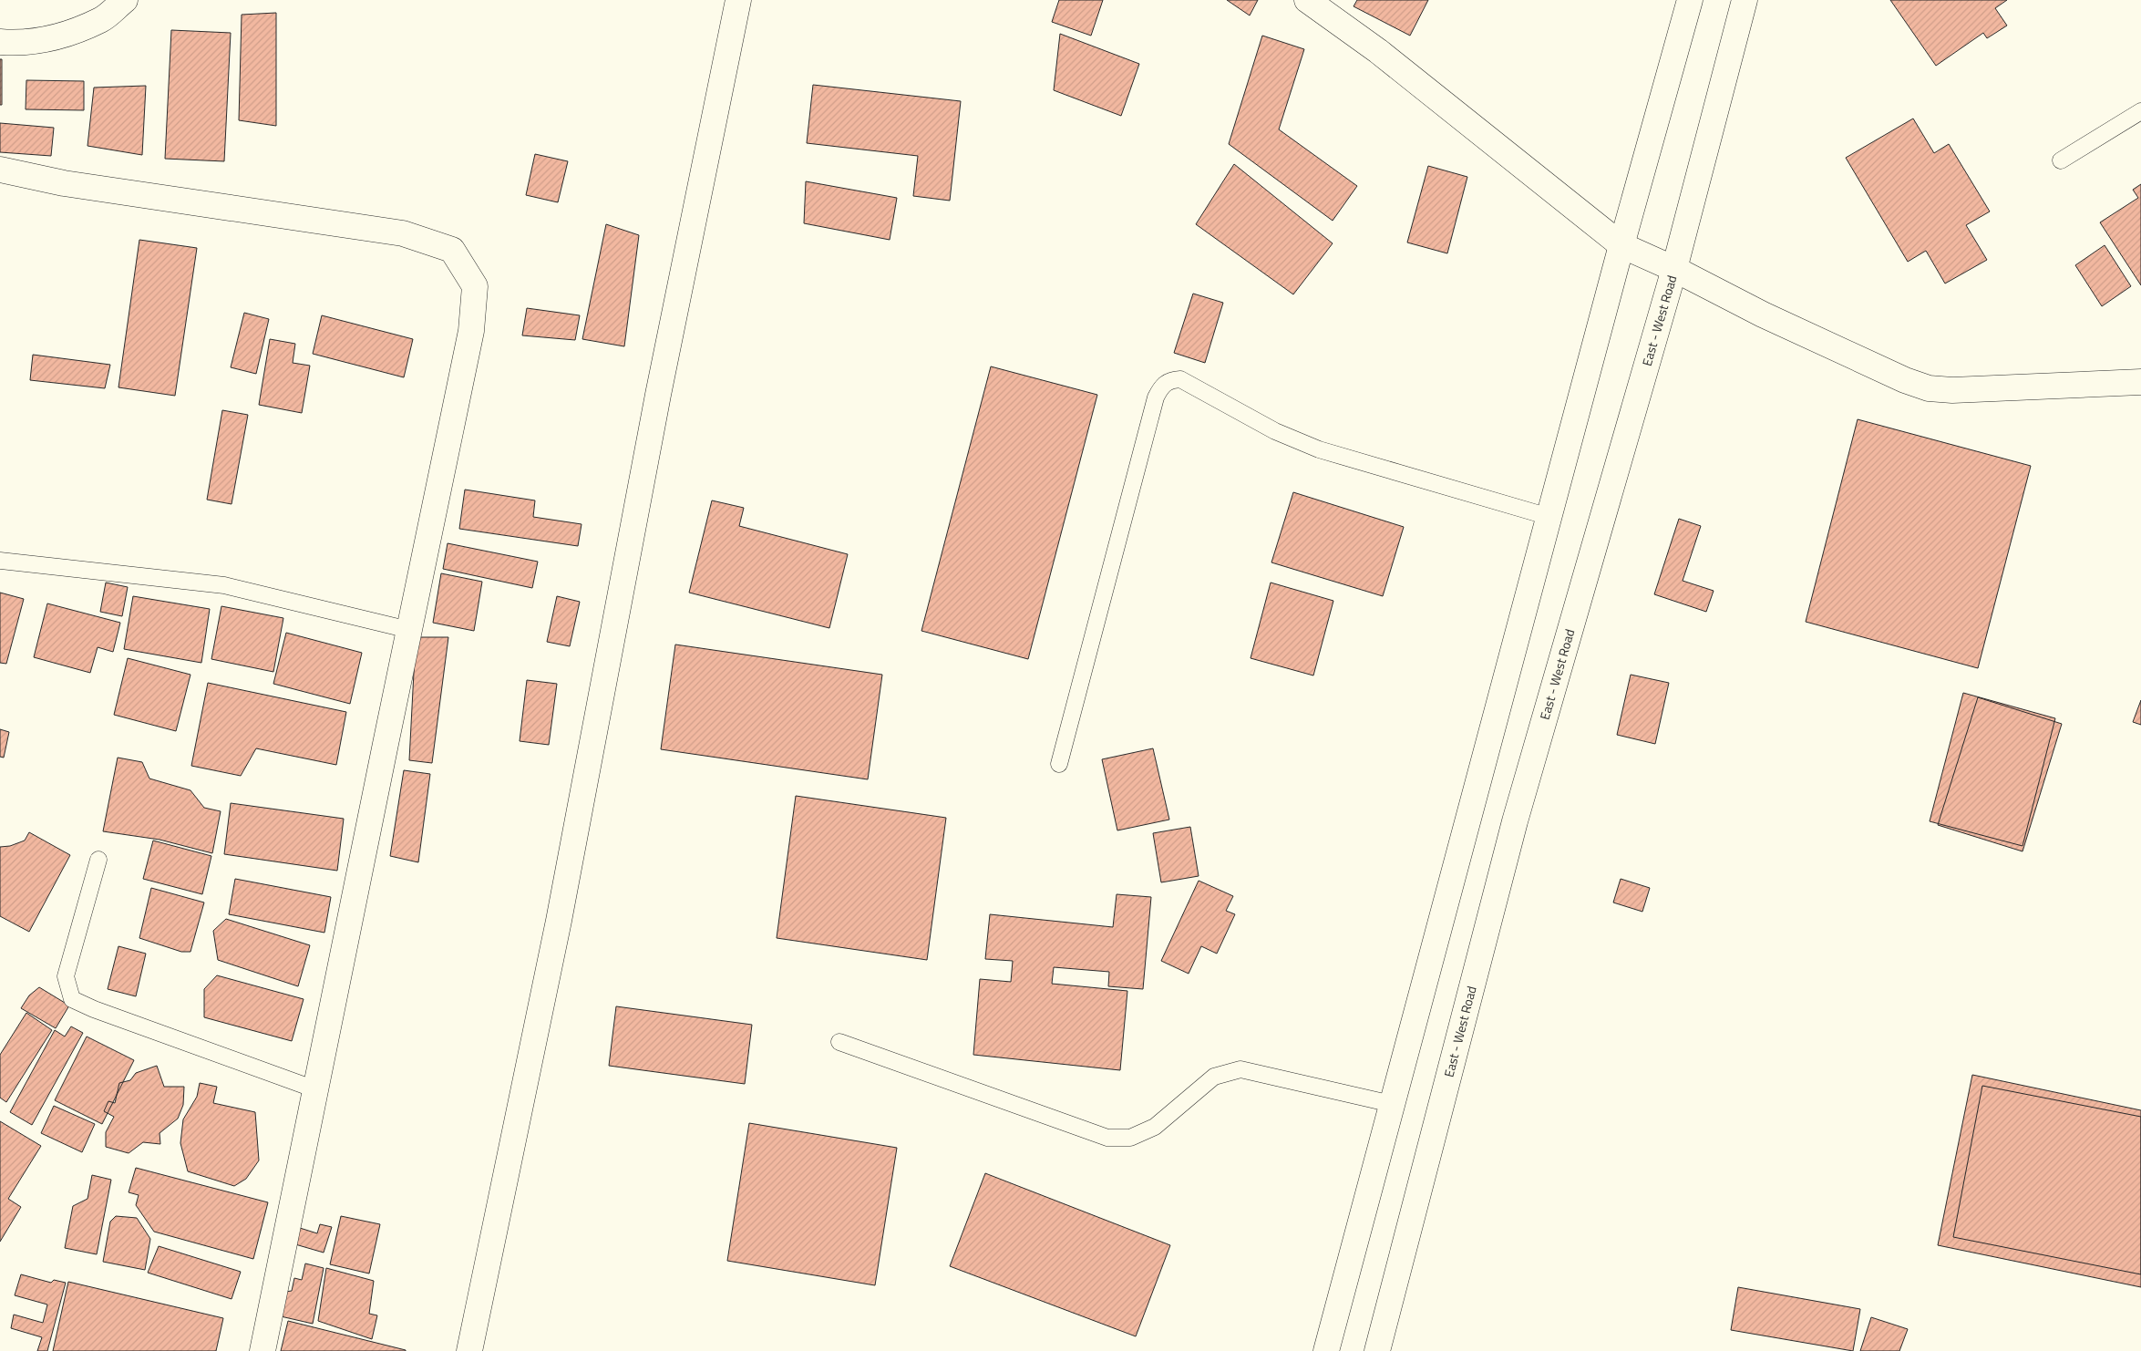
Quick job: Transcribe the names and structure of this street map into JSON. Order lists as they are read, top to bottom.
{
  "streets": {
    "street": ["East - West Road"]
  }
}
